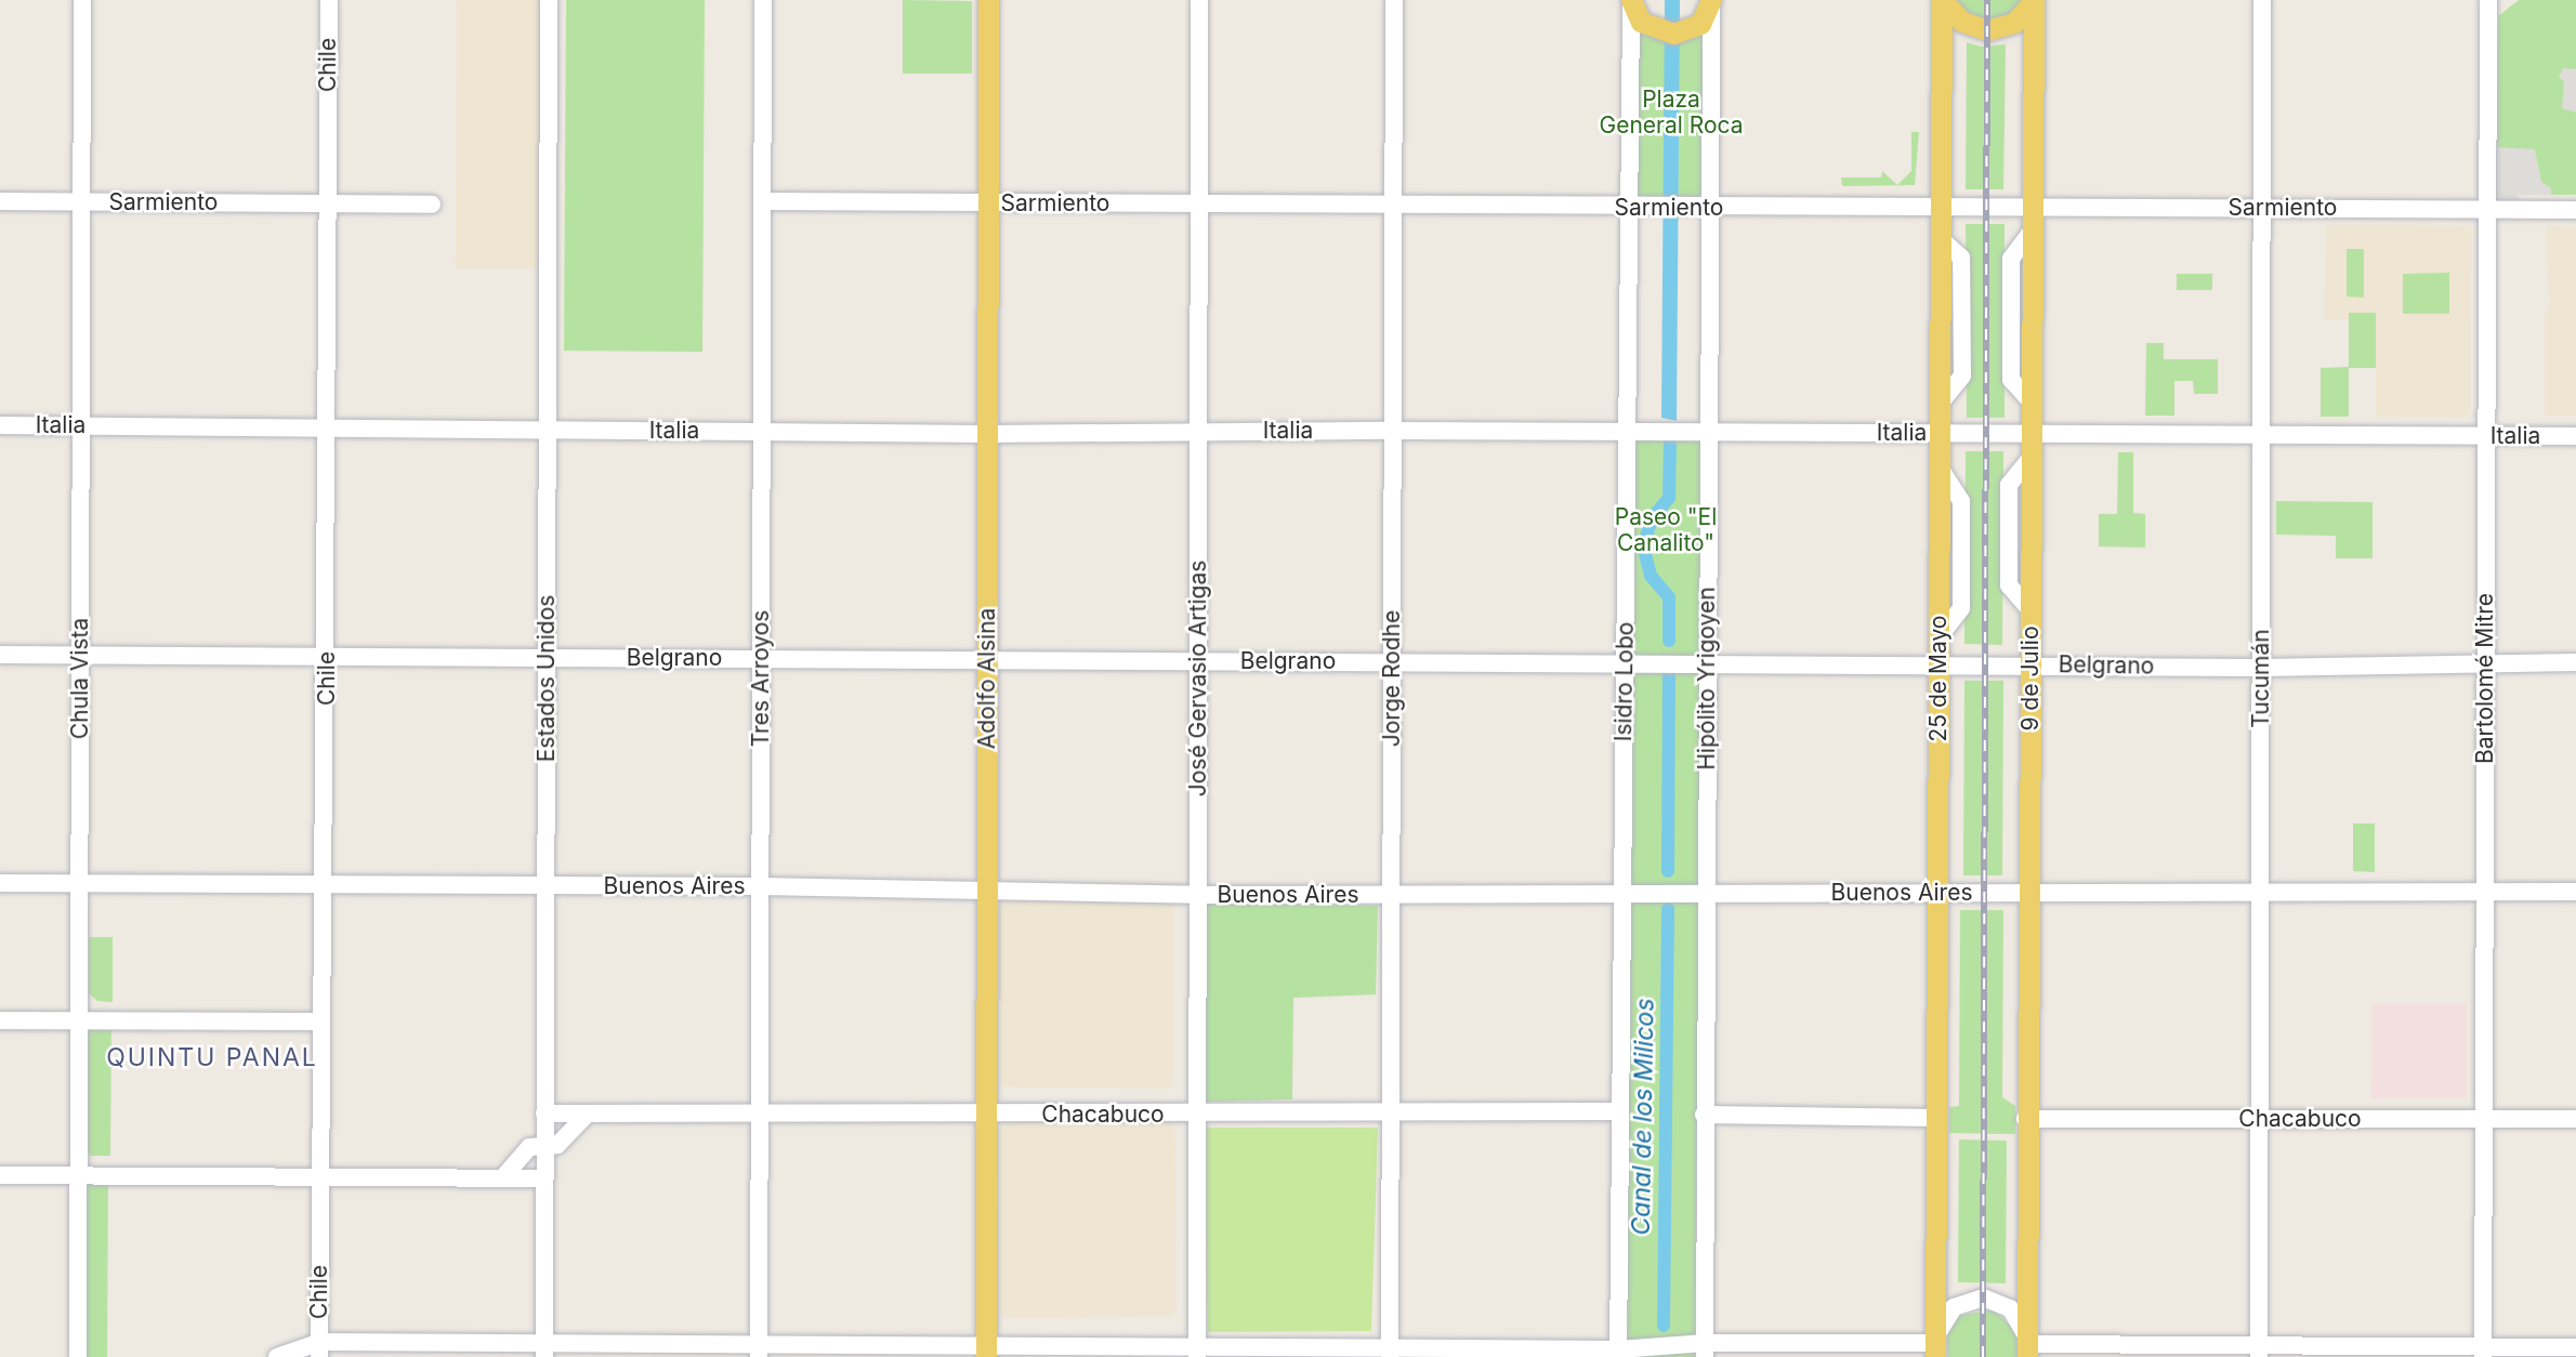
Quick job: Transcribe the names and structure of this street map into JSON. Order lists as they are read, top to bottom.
{
  "streets": {
    "main road": ["Adolfo Alsina", "25 de Mayo", "9 de Julio"],
    "street": [
      "Chile",
      "Sarmiento",
      "Italia",
      "Belgrano",
      "Chula Vista",
      "Estados Unidos",
      "Tres Arroyos",
      "José Gervasio Artigas",
      "Jorge Rodhe",
      "Hipólito Yrigoyen",
      "Tucumán",
      "Bartolomé Mitre",
      "Isidro Lobo",
      "Buenos Aires",
      "Chacabuco"
    ]
  },
  "crossings": [
    ["Chile", "Sarmiento"],
    ["Chile", "Italia"],
    ["Chile", "Belgrano"],
    ["Chile", "Buenos Aires"],
    ["Sarmiento", "Chula Vista"],
    ["Sarmiento", "Tres Arroyos"],
    ["Sarmiento", "Adolfo Alsina"],
    ["Sarmiento", "José Gervasio Artigas"],
    ["Sarmiento", "Jorge Rodhe"],
    ["Sarmiento", "Hipólito Yrigoyen"],
    ["Sarmiento", "25 de Mayo"],
    ["Sarmiento", "9 de Julio"],
    ["Sarmiento", "Tucumán"],
    ["Sarmiento", "Bartolomé Mitre"],
    ["Sarmiento", "Isidro Lobo"],
    ["Italia", "Chula Vista"],
    ["Italia", "Estados Unidos"],
    ["Italia", "Tres Arroyos"],
    ["Italia", "Adolfo Alsina"],
    ["Italia", "José Gervasio Artigas"],
    ["Italia", "Jorge Rodhe"],
    ["Italia", "Hipólito Yrigoyen"],
    ["Italia", "25 de Mayo"],
    ["Italia", "9 de Julio"],
    ["Italia", "Tucumán"],
    ["Italia", "Bartolomé Mitre"],
    ["Italia", "Isidro Lobo"],
    ["Belgrano", "Chula Vista"],
    ["Belgrano", "Estados Unidos"],
    ["Belgrano", "Tres Arroyos"],
    ["Belgrano", "Adolfo Alsina"],
    ["Belgrano", "José Gervasio Artigas"],
    ["Belgrano", "Jorge Rodhe"],
    ["Belgrano", "Hipólito Yrigoyen"],
    ["Belgrano", "25 de Mayo"],
    ["Belgrano", "9 de Julio"],
    ["Belgrano", "Tucumán"],
    ["Belgrano", "Bartolomé Mitre"],
    ["Belgrano", "Isidro Lobo"],
    ["Chula Vista", "Buenos Aires"],
    ["Estados Unidos", "Buenos Aires"],
    ["Estados Unidos", "Chacabuco"],
    ["Tres Arroyos", "Buenos Aires"],
    ["Tres Arroyos", "Chacabuco"],
    ["Adolfo Alsina", "Buenos Aires"],
    ["Adolfo Alsina", "Chacabuco"],
    ["José Gervasio Artigas", "Buenos Aires"],
    ["José Gervasio Artigas", "Chacabuco"],
    ["Jorge Rodhe", "Buenos Aires"],
    ["Jorge Rodhe", "Chacabuco"],
    ["Hipólito Yrigoyen", "Buenos Aires"],
    ["25 de Mayo", "Buenos Aires"],
    ["9 de Julio", "Buenos Aires"],
    ["9 de Julio", "Chacabuco"],
    ["Tucumán", "Buenos Aires"],
    ["Tucumán", "Chacabuco"],
    ["Bartolomé Mitre", "Buenos Aires"],
    ["Bartolomé Mitre", "Chacabuco"],
    ["Isidro Lobo", "Buenos Aires"],
    ["Isidro Lobo", "Chacabuco"]
  ],
  "districts": ["QUINTU PANAL"],
  "water": ["Canal de los Milicos"],
  "parks": ["Plaza General Roca", "Paseo \"El Canalito\""]
}
